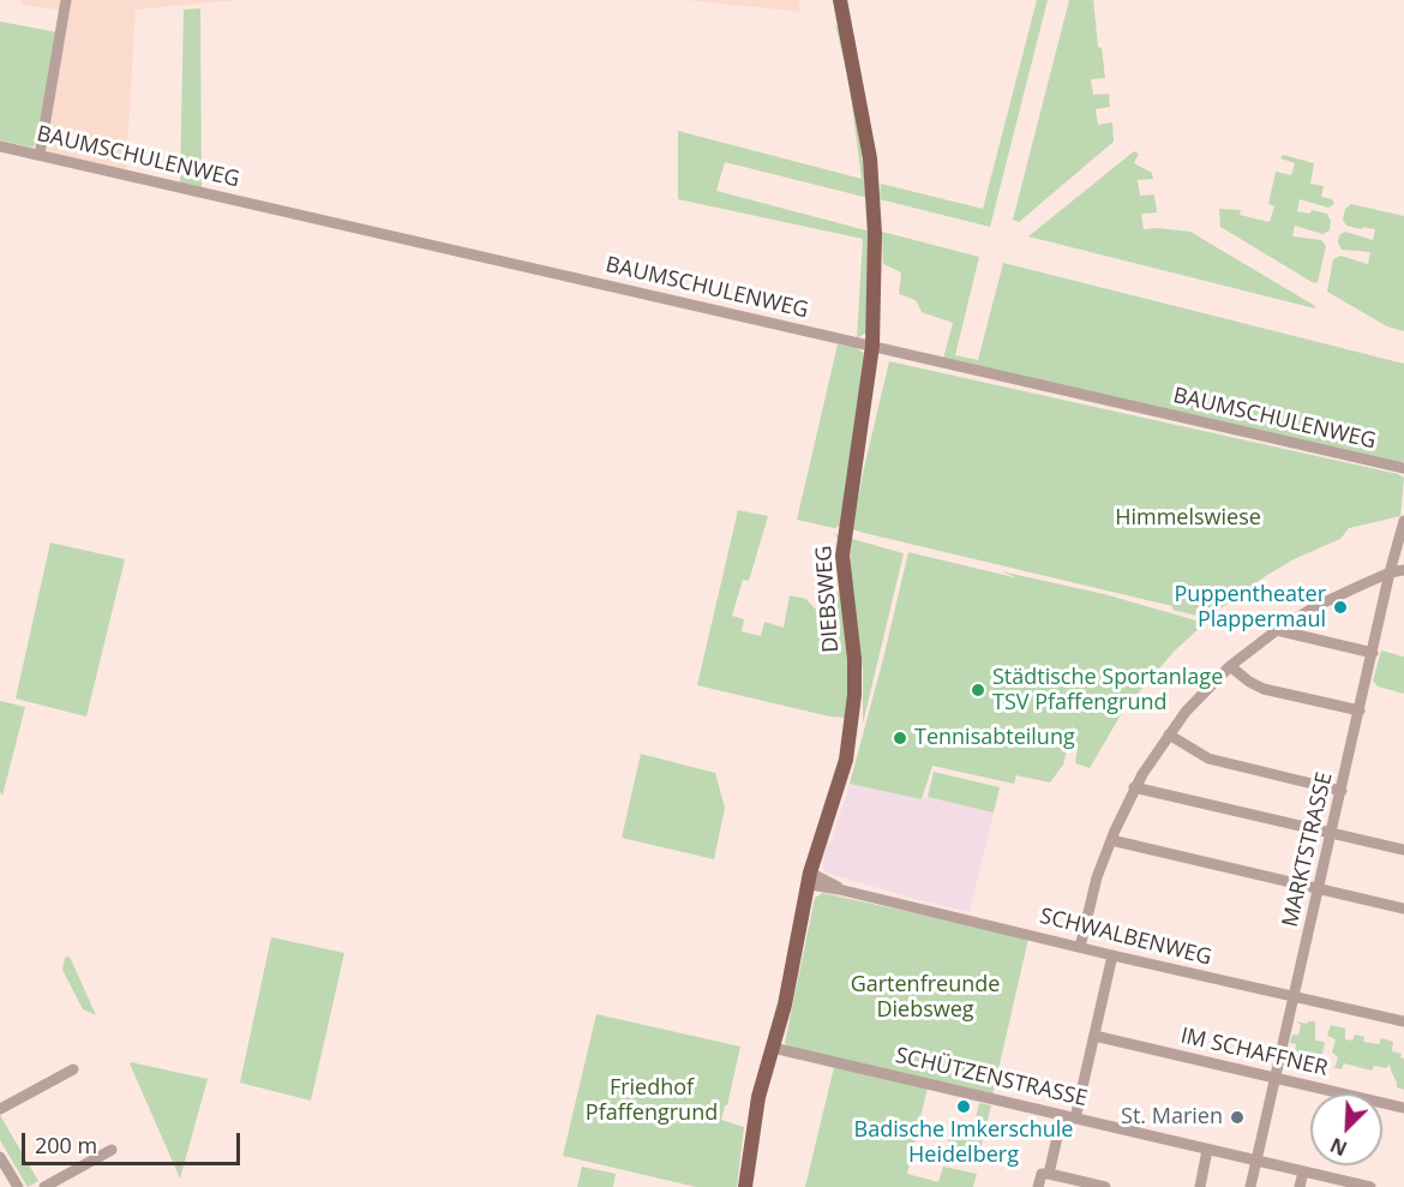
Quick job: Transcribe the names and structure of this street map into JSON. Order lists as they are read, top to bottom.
{
  "streets": {
    "main road": ["DIEBSWEG"],
    "street": [
      "BAUMSCHULENWEG",
      "MARKTSTRASSE",
      "SCHWALBENWEG",
      "IM SCHAFFNER",
      "SCHÜTZENSTRASSE"
    ]
  },
  "crossings": [
    ["BAUMSCHULENWEG", "DIEBSWEG"],
    ["DIEBSWEG", "SCHWALBENWEG"],
    ["DIEBSWEG", "SCHÜTZENSTRASSE"],
    ["MARKTSTRASSE", "SCHWALBENWEG"],
    ["MARKTSTRASSE", "IM SCHAFFNER"],
    ["MARKTSTRASSE", "SCHÜTZENSTRASSE"]
  ],
  "parks": ["Himmelswiese", "Gartenfreunde Diebsweg", "Friedhof Pfaffengrund"],
  "places": [
    "Puppentheater Plappermaul",
    "Städtische Sportanlage TSV Pfaffengrund",
    "Tennisabteilung",
    "Badische Imkerschule Heidelberg",
    "St. Marien"
  ],
  "scale_bar": "200 m",
  "north": "bottom left"
}
